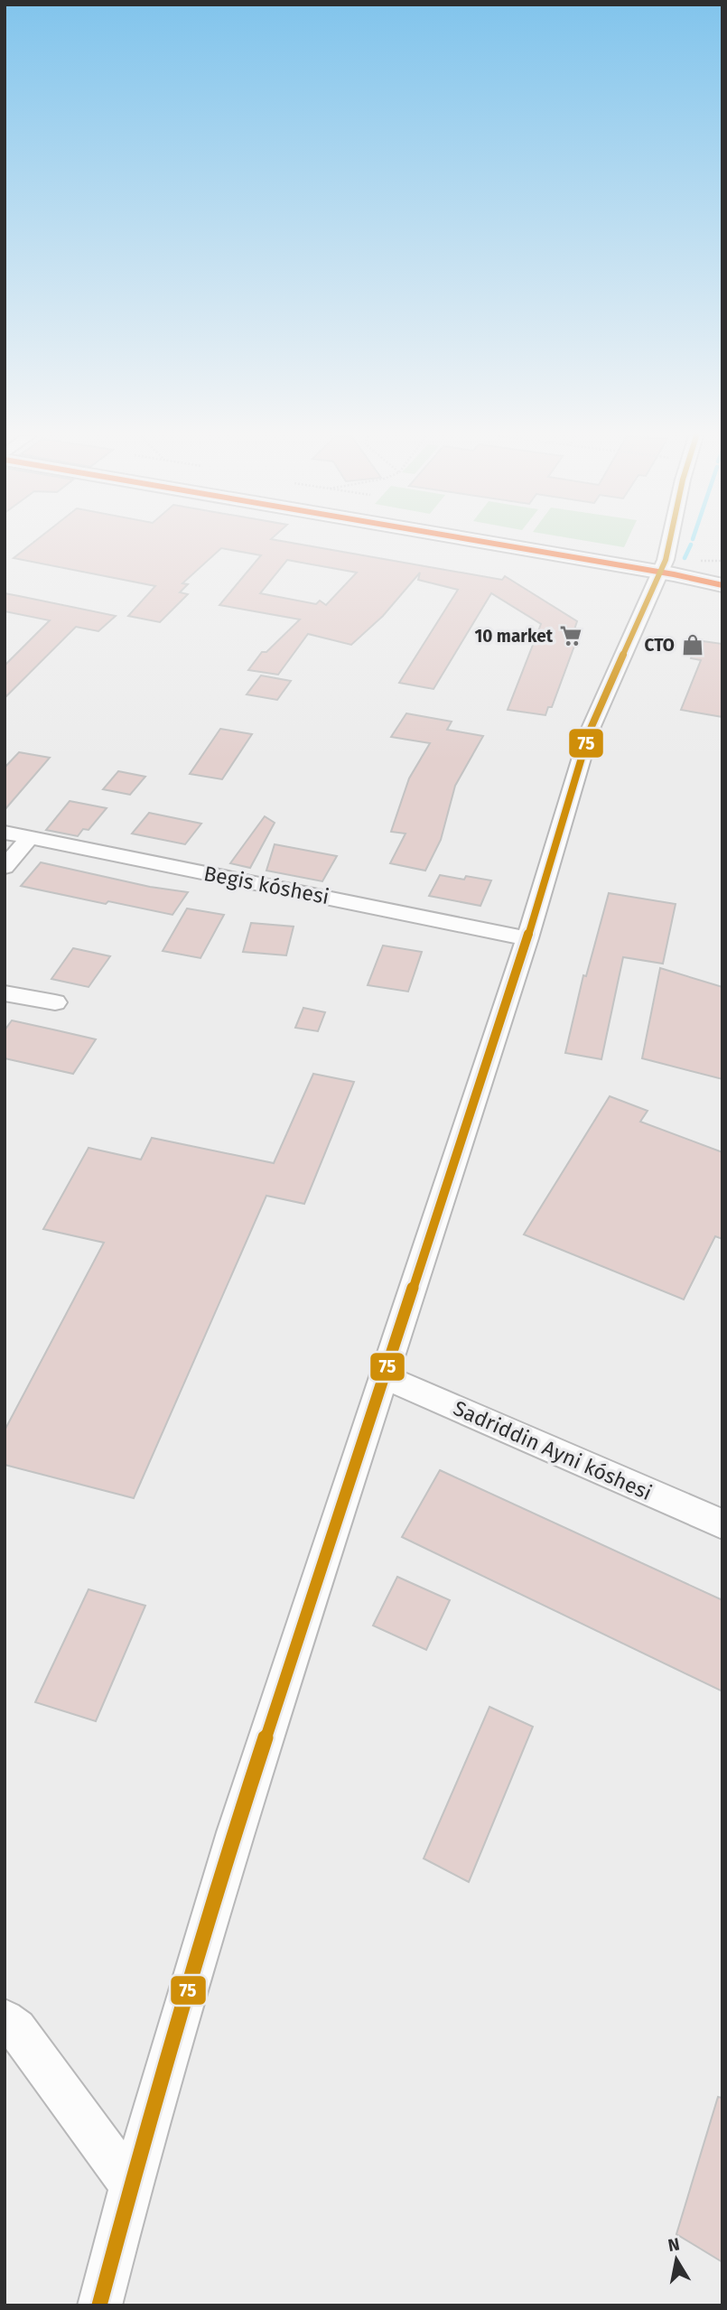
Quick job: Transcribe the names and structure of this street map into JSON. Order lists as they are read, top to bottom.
{
  "streets": {
    "street": ["Begis kóshesi", "Sadriddin Ayni kóshesi"]
  },
  "places": {
    "supermarket": ["10 market"],
    "shop": ["СТО"]
  },
  "lines": ["transit line 75"],
  "north": "top"
}
